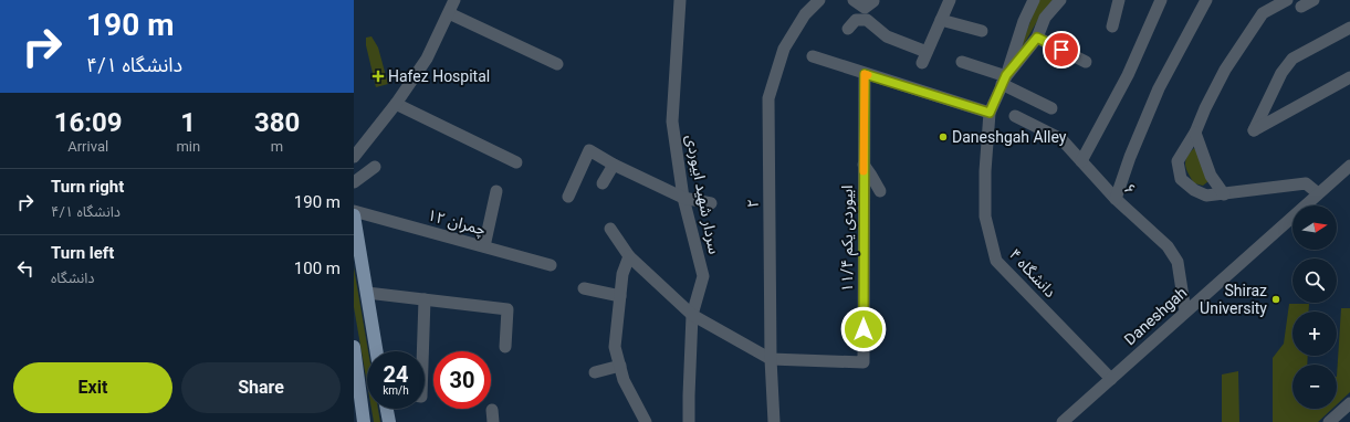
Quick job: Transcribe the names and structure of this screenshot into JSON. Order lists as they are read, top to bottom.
{
  "streets": {
    "street": [
      "۶",
      "سردار شهید ابیوردی",
      "۲",
      "۱۲ چمران",
      "۱۱/۴ ابیوردی یکم",
      "۴ دانشگاه",
      "Daneshgah"
    ]
  },
  "crossings": [
    ["۶", "Daneshgah"],
    ["۲", "۱۱/۴ ابیوردی یکم"],
    ["۴ دانشگاه", "Daneshgah"]
  ],
  "places": {
    "health": ["Hafez Hospital"],
    "other": ["Daneshgah Alley", "Shiraz University"]
  },
  "north": "right",
  "page": {
    "turn": ["190 m", "۴/۱ دانشگاه"],
    "eta": [
      "16:09",
      "Arrival",
      "1",
      "min",
      "380",
      "m"
    ],
    "list": [
      {
        "name": "Turn right",
        "note": "۴/۱ دانشگاه",
        "value": "190 m"
      },
      {
        "name": "Turn left",
        "note": "دانشگاه",
        "value": "100 m"
      }
    ],
    "map_buttons": ["+", "−"],
    "speed": "24 km/h",
    "limit": "30",
    "buttons": ["Exit", "Share"]
  }
}
